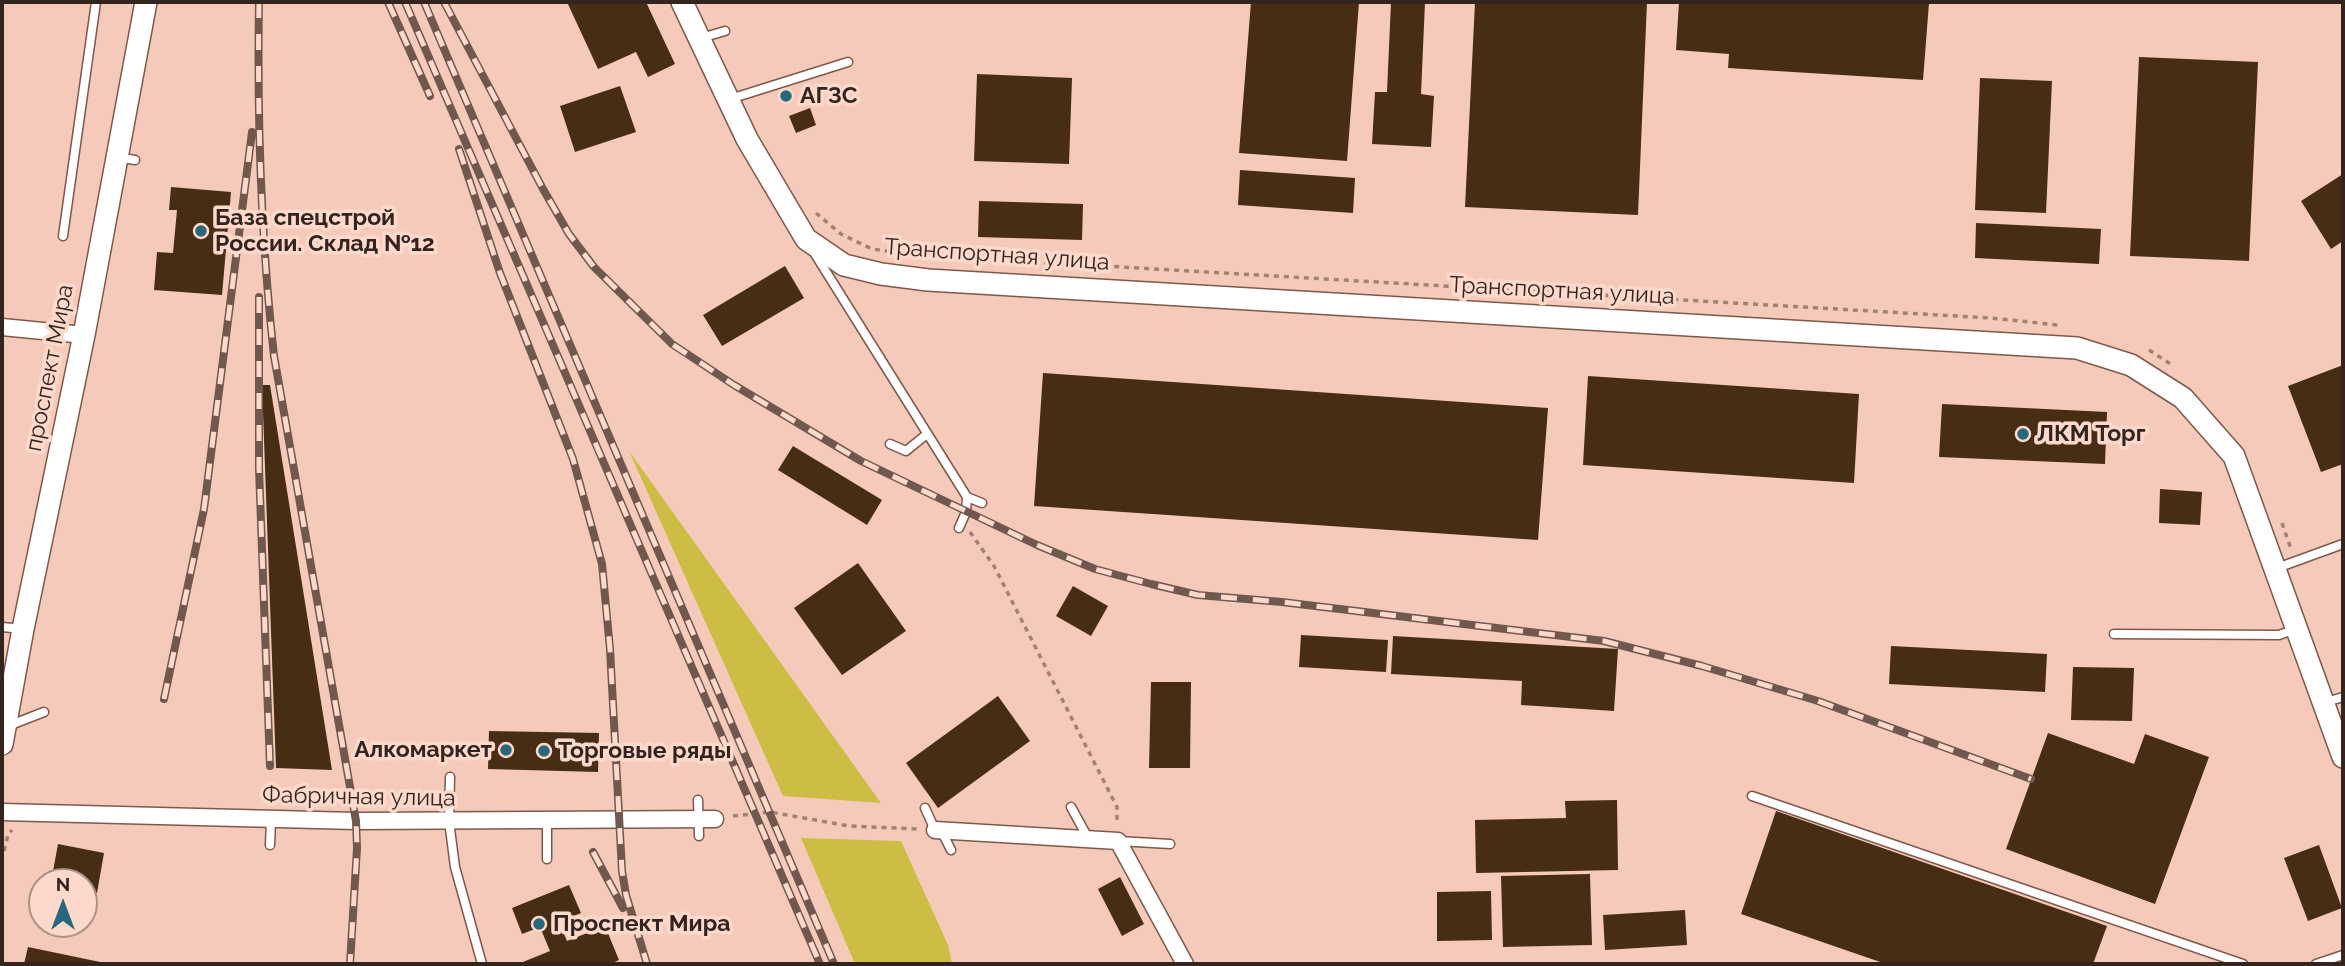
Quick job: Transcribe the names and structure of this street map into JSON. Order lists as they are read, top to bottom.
{
  "streets": {
    "street": ["Транспортная улица", "проспект Мира", "Фабричная улица"]
  },
  "places": [
    "АГЗС",
    "База спецстрой России. Склад №12",
    "ЛКМ Торг",
    "Алкомаркет",
    "Торговые ряды",
    "Проспект Мира"
  ],
  "north": "top"
}
